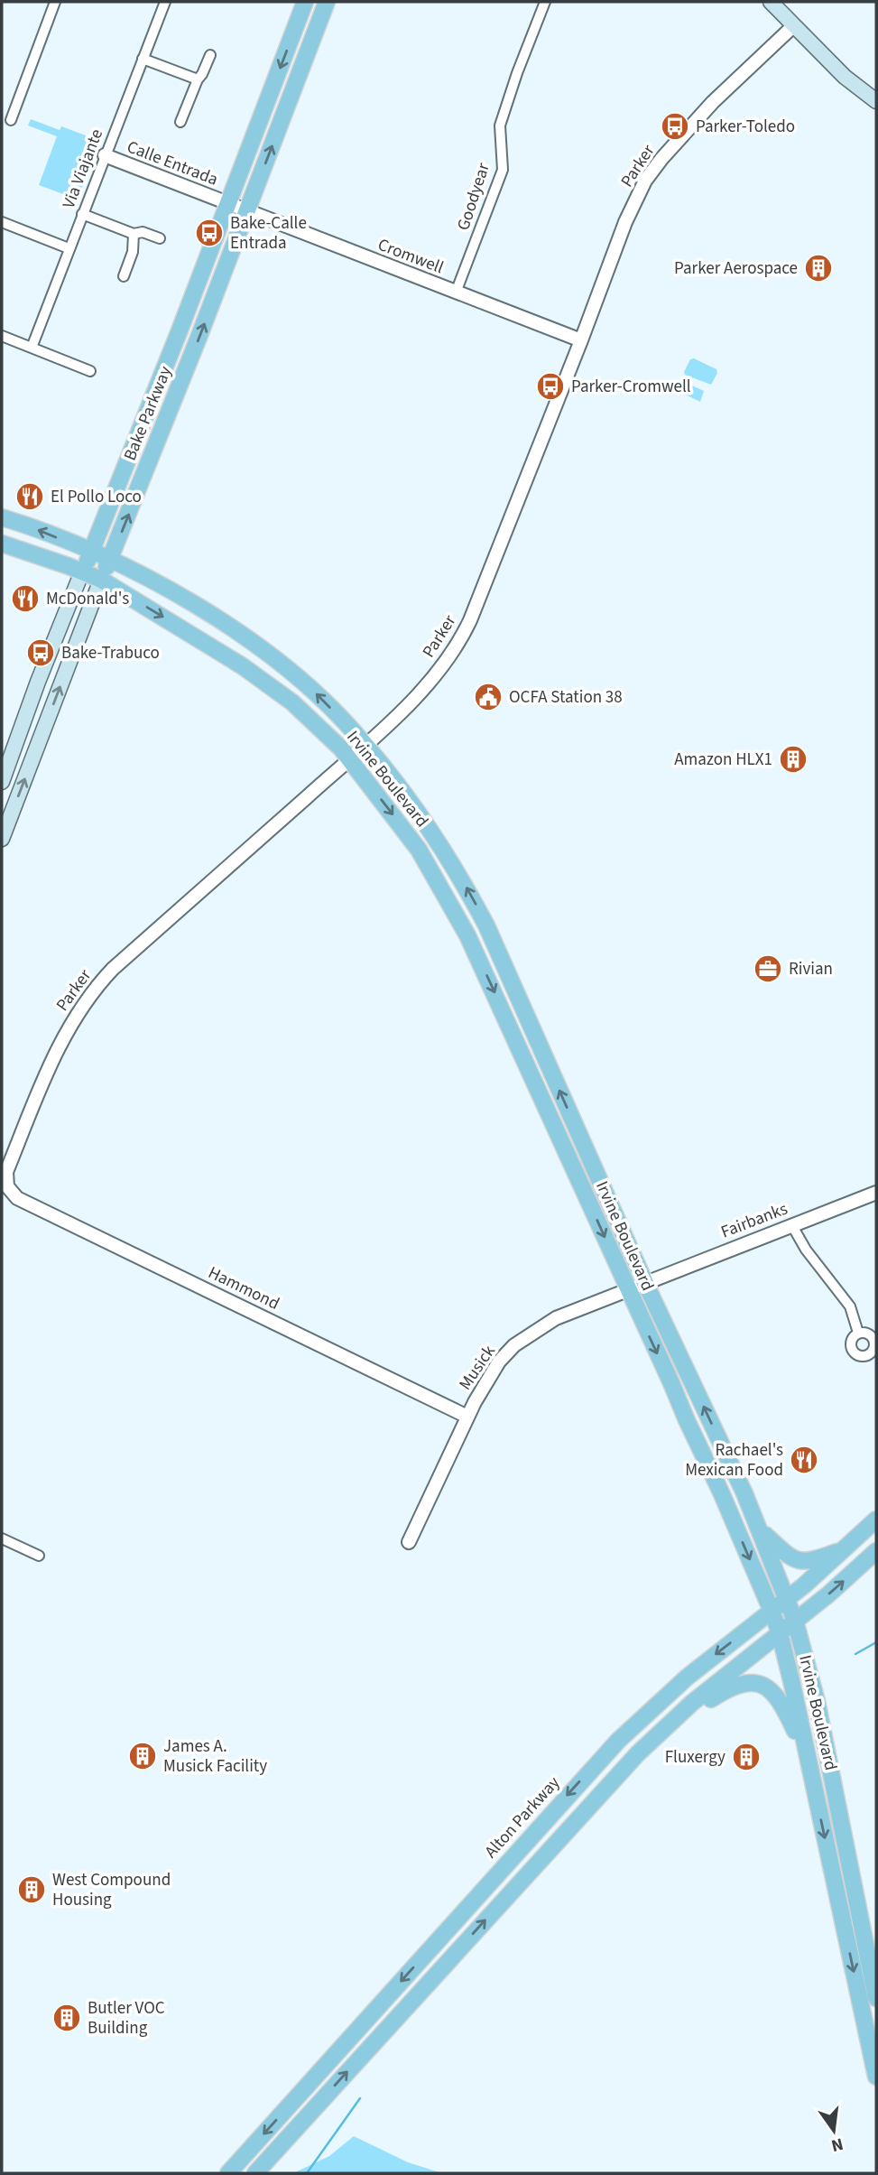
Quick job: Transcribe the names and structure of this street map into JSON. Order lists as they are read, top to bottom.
{
  "streets": {
    "main road": ["Bake Parkway", "Irvine Boulevard", "Alton Parkway"],
    "street": [
      "Calle Entrada",
      "Parker",
      "Via Viajante",
      "Goodyear",
      "Cromwell",
      "Fairbanks",
      "Hammond",
      "Musick"
    ]
  },
  "crossings": [
    ["Calle Entrada", "Via Viajante"],
    ["Calle Entrada", "Cromwell"],
    ["Calle Entrada", "Bake Parkway"],
    ["Parker", "Cromwell"],
    ["Parker", "Irvine Boulevard"],
    ["Parker", "Hammond"],
    ["Goodyear", "Cromwell"],
    ["Cromwell", "Bake Parkway"],
    ["Bake Parkway", "Irvine Boulevard"],
    ["Irvine Boulevard", "Fairbanks"],
    ["Irvine Boulevard", "Musick"],
    ["Irvine Boulevard", "Alton Parkway"],
    ["Fairbanks", "Musick"],
    ["Hammond", "Musick"]
  ],
  "places": {
    "bus stop": [
      "Parker-Toledo",
      "Bake-Calle Entrada",
      "Parker-Cromwell",
      "Bake-Trabuco"
    ],
    "building": [
      "Parker Aerospace",
      "Amazon HLX1",
      "James A. Musick Facility",
      "Fluxergy",
      "West Compound Housing",
      "Butler VOC Building"
    ],
    "restaurant": ["El Pollo Loco", "McDonald's", "Rachael's Mexican Food"],
    "public building": ["OCFA Station 38"],
    "office": ["Rivian"]
  },
  "north": "bottom"
}
